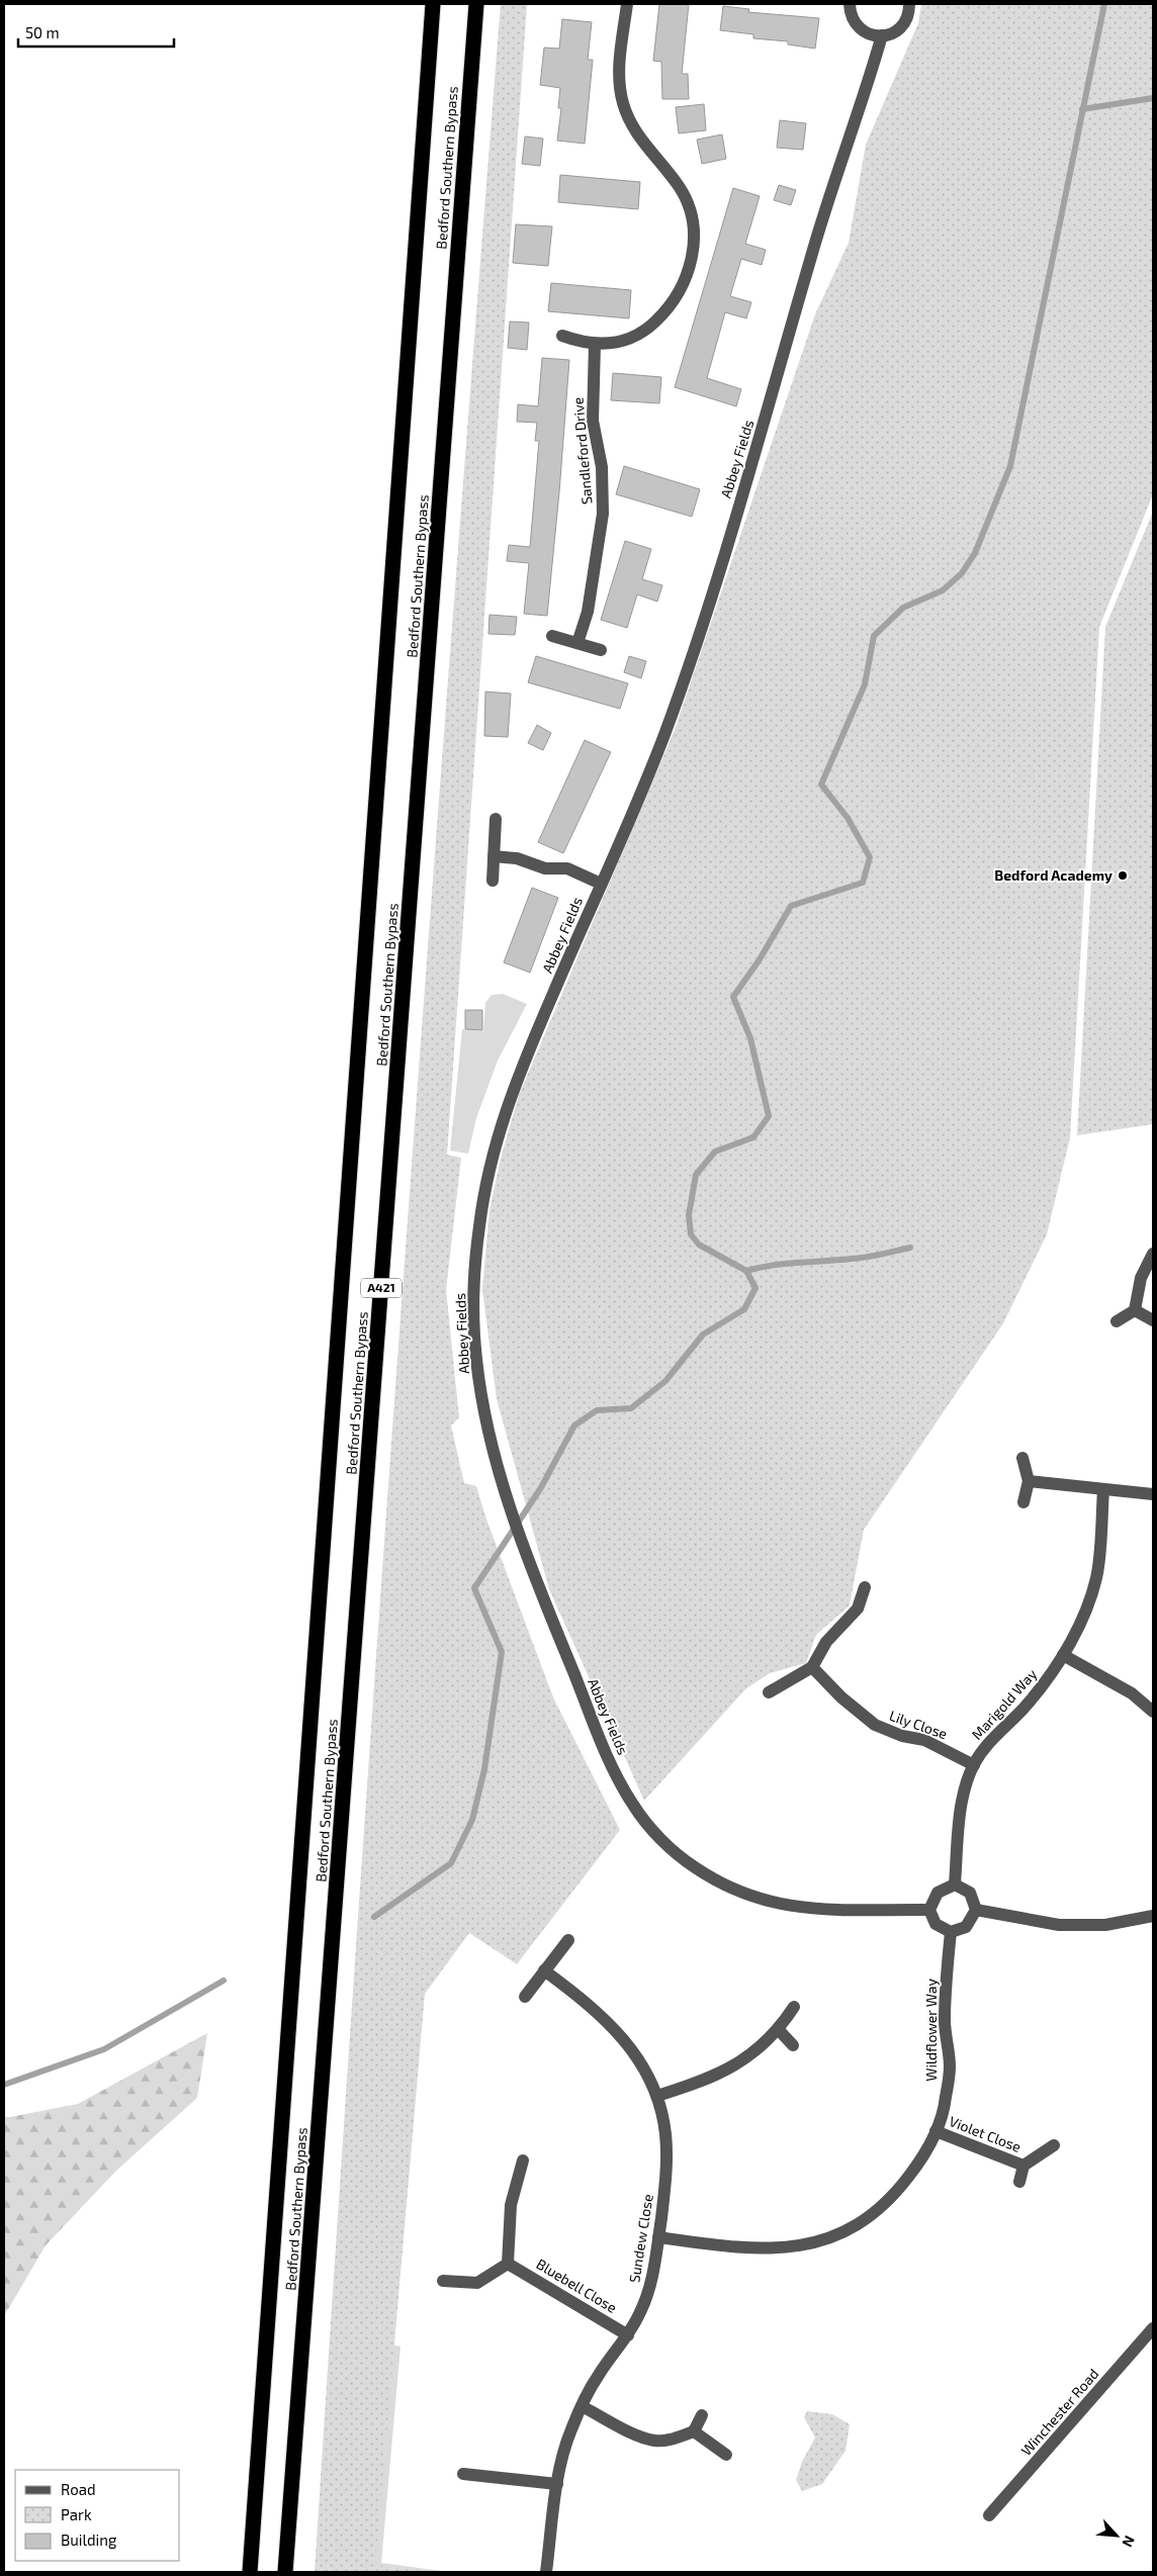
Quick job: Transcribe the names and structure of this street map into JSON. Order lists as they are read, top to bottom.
{
  "streets": {
    "highway": ["Bedford Southern Bypass", "A421"],
    "street": [
      "Sandleford Drive",
      "Abbey Fields",
      "Marigold Way",
      "Lily Close",
      "Wildflower Way",
      "Violet Close",
      "Sundew Close",
      "Bluebell Close",
      "Winchester Road"
    ]
  },
  "crossings": [
    ["Abbey Fields", "Marigold Way"],
    ["Abbey Fields", "Wildflower Way"],
    ["Marigold Way", "Lily Close"],
    ["Marigold Way", "Wildflower Way"],
    ["Wildflower Way", "Violet Close"],
    ["Wildflower Way", "Sundew Close"],
    ["Sundew Close", "Bluebell Close"]
  ],
  "places": ["Bedford Academy"],
  "legend": ["Road", "Park", "Building"],
  "scale_bar": "50 m",
  "north": "bottom right"
}
